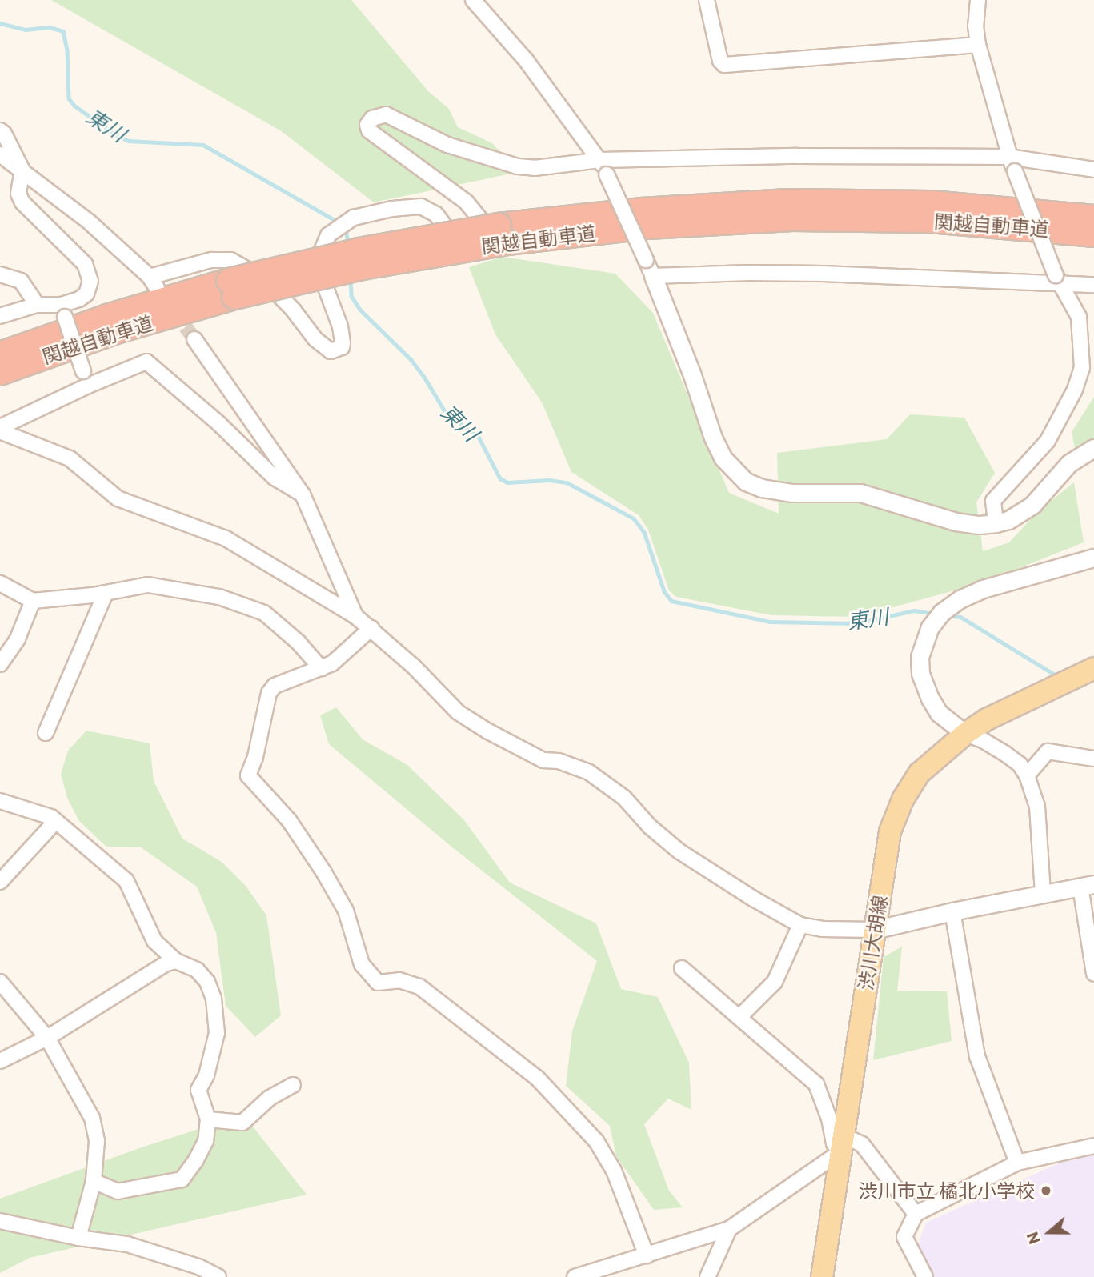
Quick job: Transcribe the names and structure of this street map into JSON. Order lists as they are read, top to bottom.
{
  "streets": {
    "highway": ["関越自動車道"],
    "main road": ["渋川大胡線"]
  },
  "water": ["東川"],
  "places": ["渋川市立 橘北小学校"],
  "north": "left"
}
